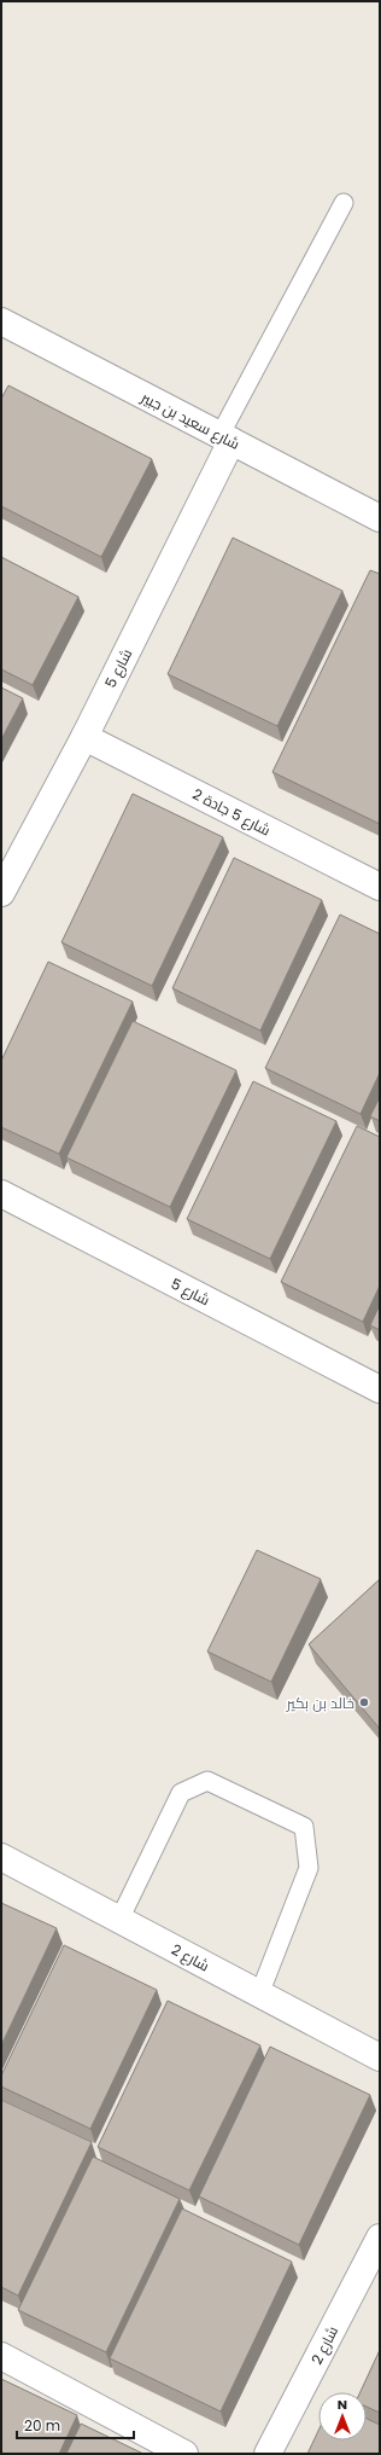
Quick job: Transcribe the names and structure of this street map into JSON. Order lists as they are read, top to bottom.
{
  "streets": {
    "street": [
      "شارع سعيد بن جبير",
      "شارع 5",
      "شارع 5 جادة 2",
      "شارع 2"
    ]
  },
  "crossings": [
    ["شارع سعيد بن جبير", "شارع 5"],
    ["شارع 5", "شارع 5 جادة 2"]
  ],
  "places": ["خالد بن بكير"],
  "scale_bar": "20 m",
  "north": "top"
}
